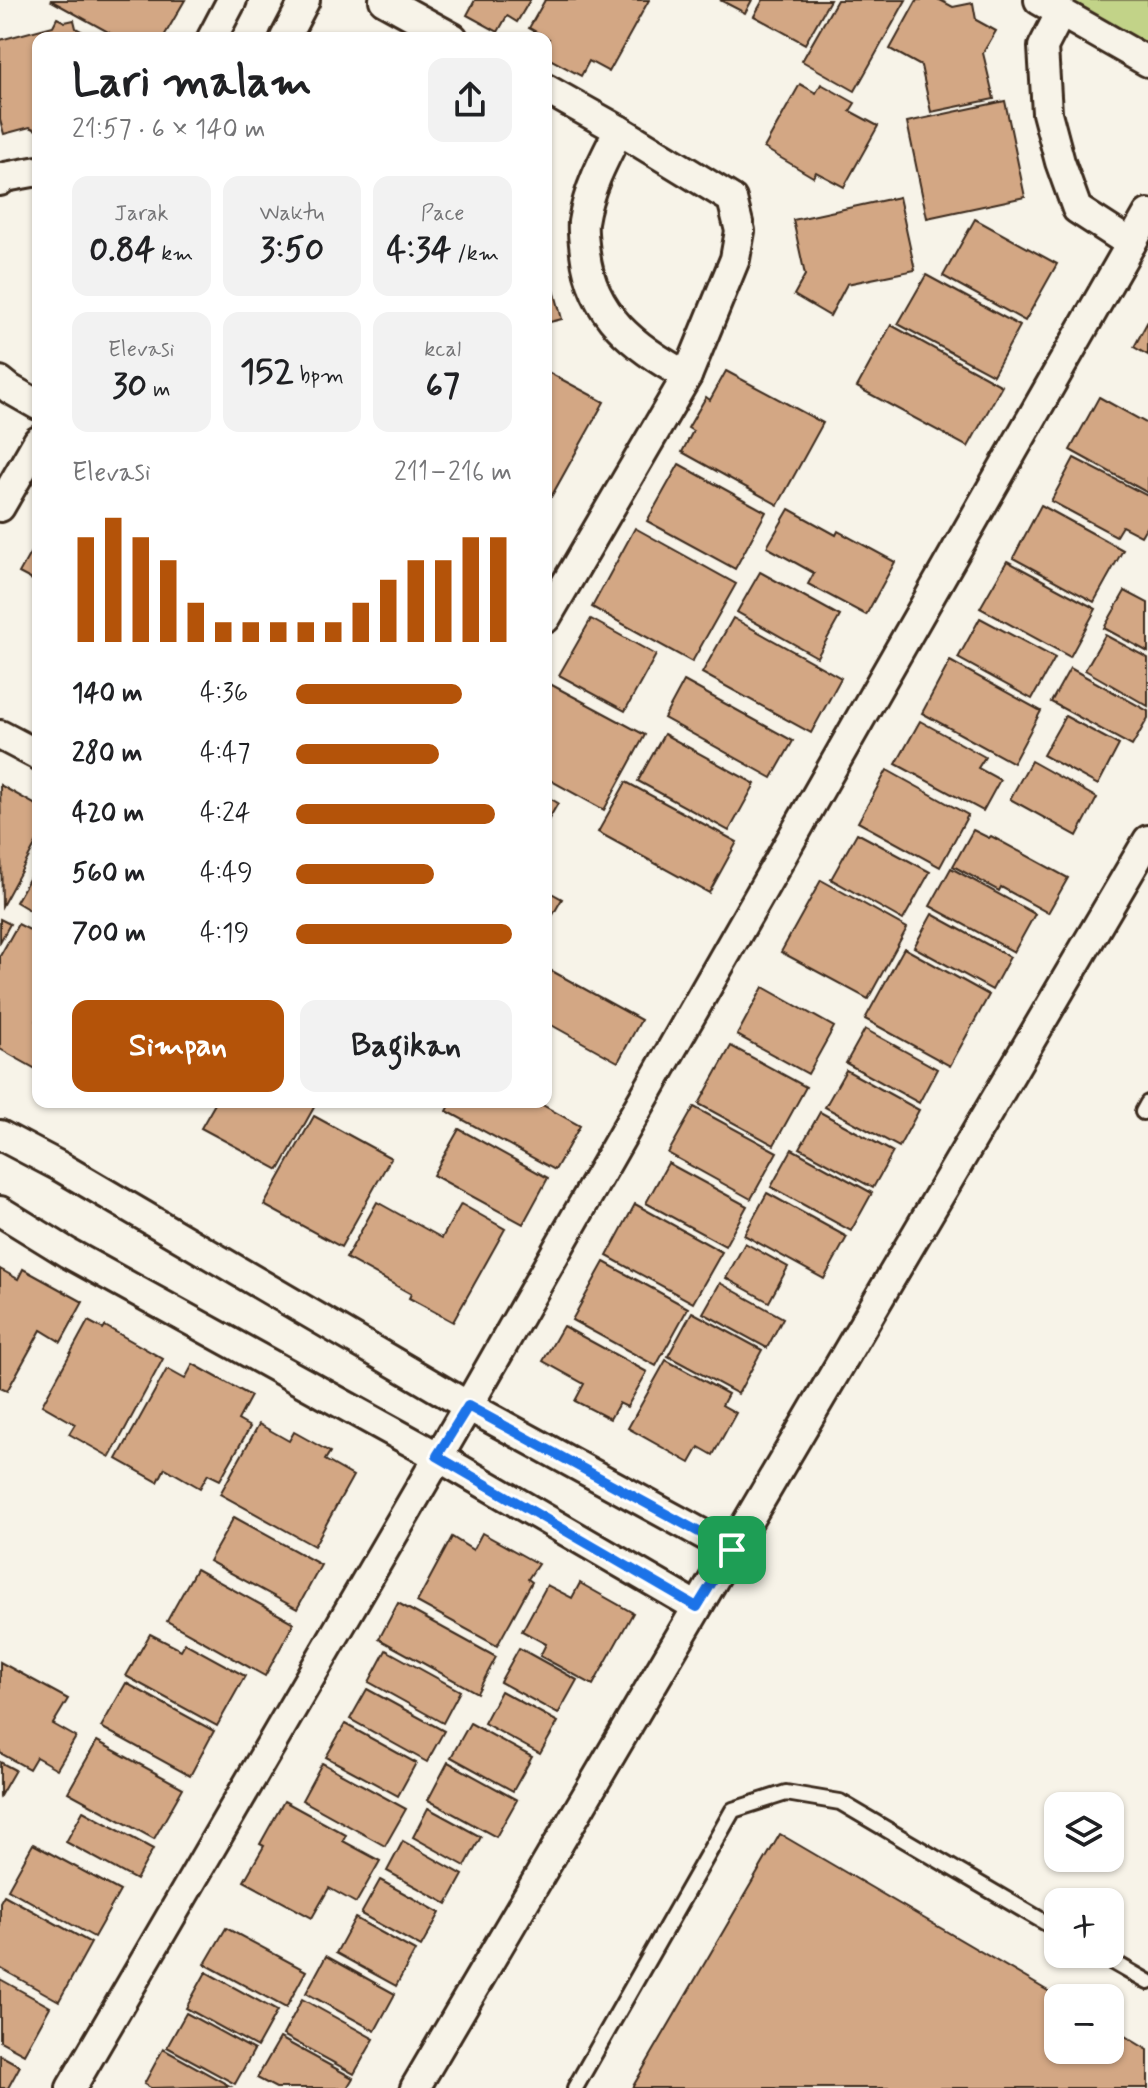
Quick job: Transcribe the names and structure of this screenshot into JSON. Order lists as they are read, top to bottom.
{
  "page": {
    "heading": ["Lari malam", "21:57 · 6 × 140 m"],
    "stats": [
      ["Jarak", "0.84 km"],
      ["Waktu", "3:50"],
      ["Pace", "4:34 /km"],
      ["Elevasi", "30 m"],
      ["152 bpm"],
      ["kcal", "67"]
    ],
    "chart": ["Elevasi", "211–216 m"],
    "list": [
      {
        "name": "140 m",
        "note": "4:36"
      },
      {
        "name": "280 m",
        "note": "4:47"
      },
      {
        "name": "420 m",
        "note": "4:24"
      },
      {
        "name": "560 m",
        "note": "4:49"
      },
      {
        "name": "700 m",
        "note": "4:19"
      }
    ],
    "buttons": ["Simpan", "Bagikan"],
    "map_buttons": ["+", "−"]
  }
}
